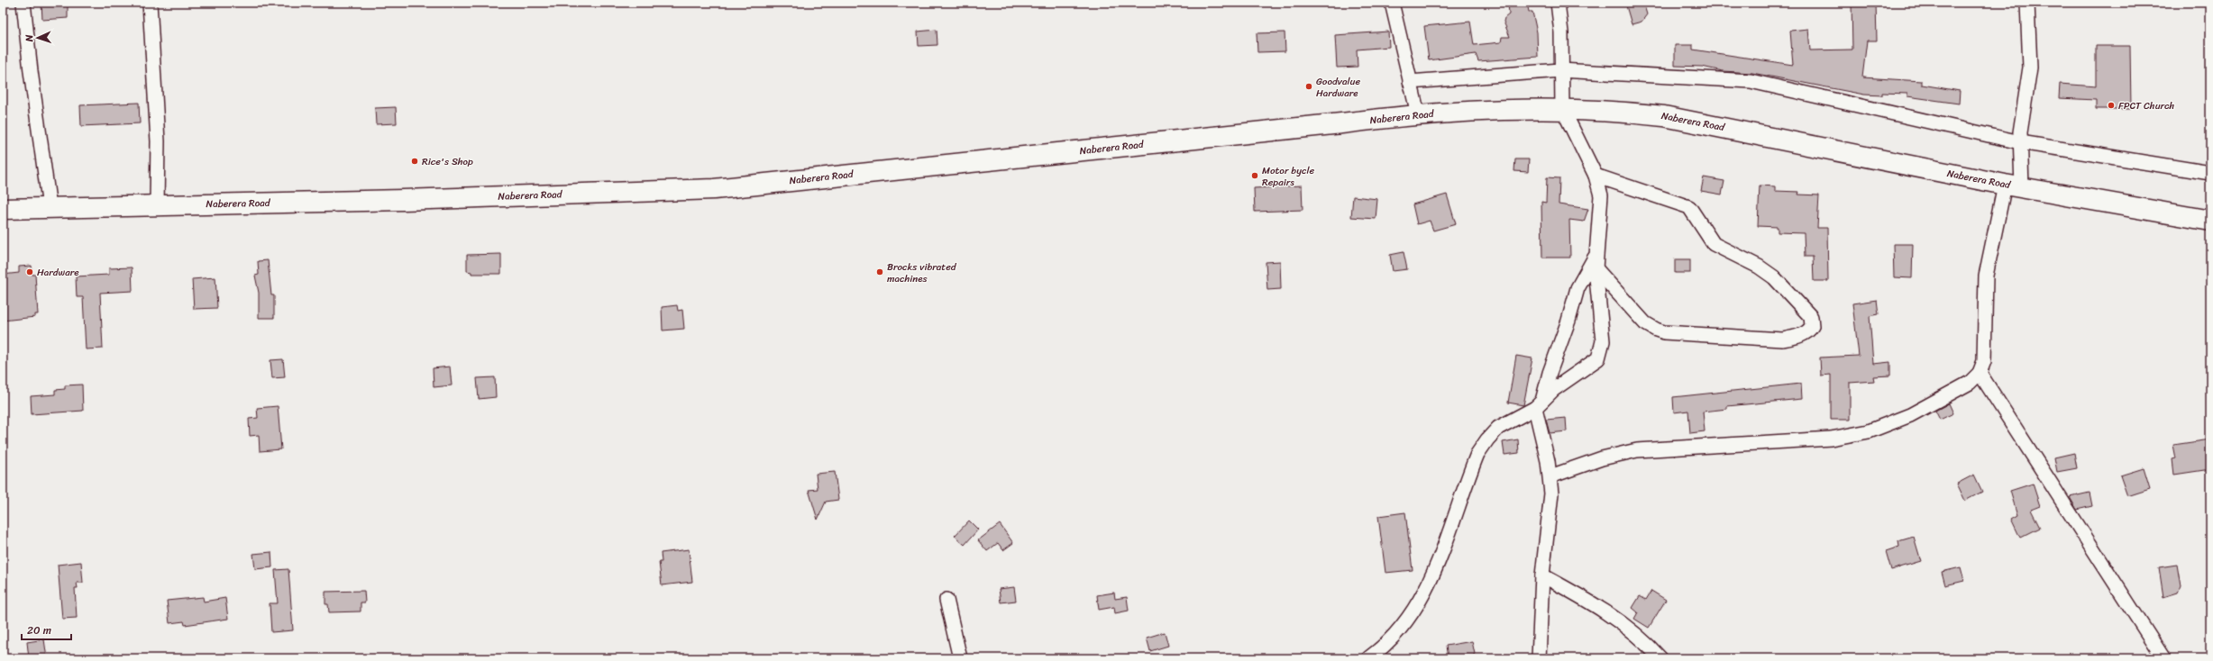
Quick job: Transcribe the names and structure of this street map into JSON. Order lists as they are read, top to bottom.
{
  "streets": {
    "street": ["Naberera Road"]
  },
  "places": [
    "Goodvalue Hardware",
    "FPCT Church",
    "Rice's Shop",
    "Motor bycle Repairs",
    "Hardware",
    "Brocks vibrated machines"
  ],
  "scale_bar": "20 m",
  "north": "left"
}
